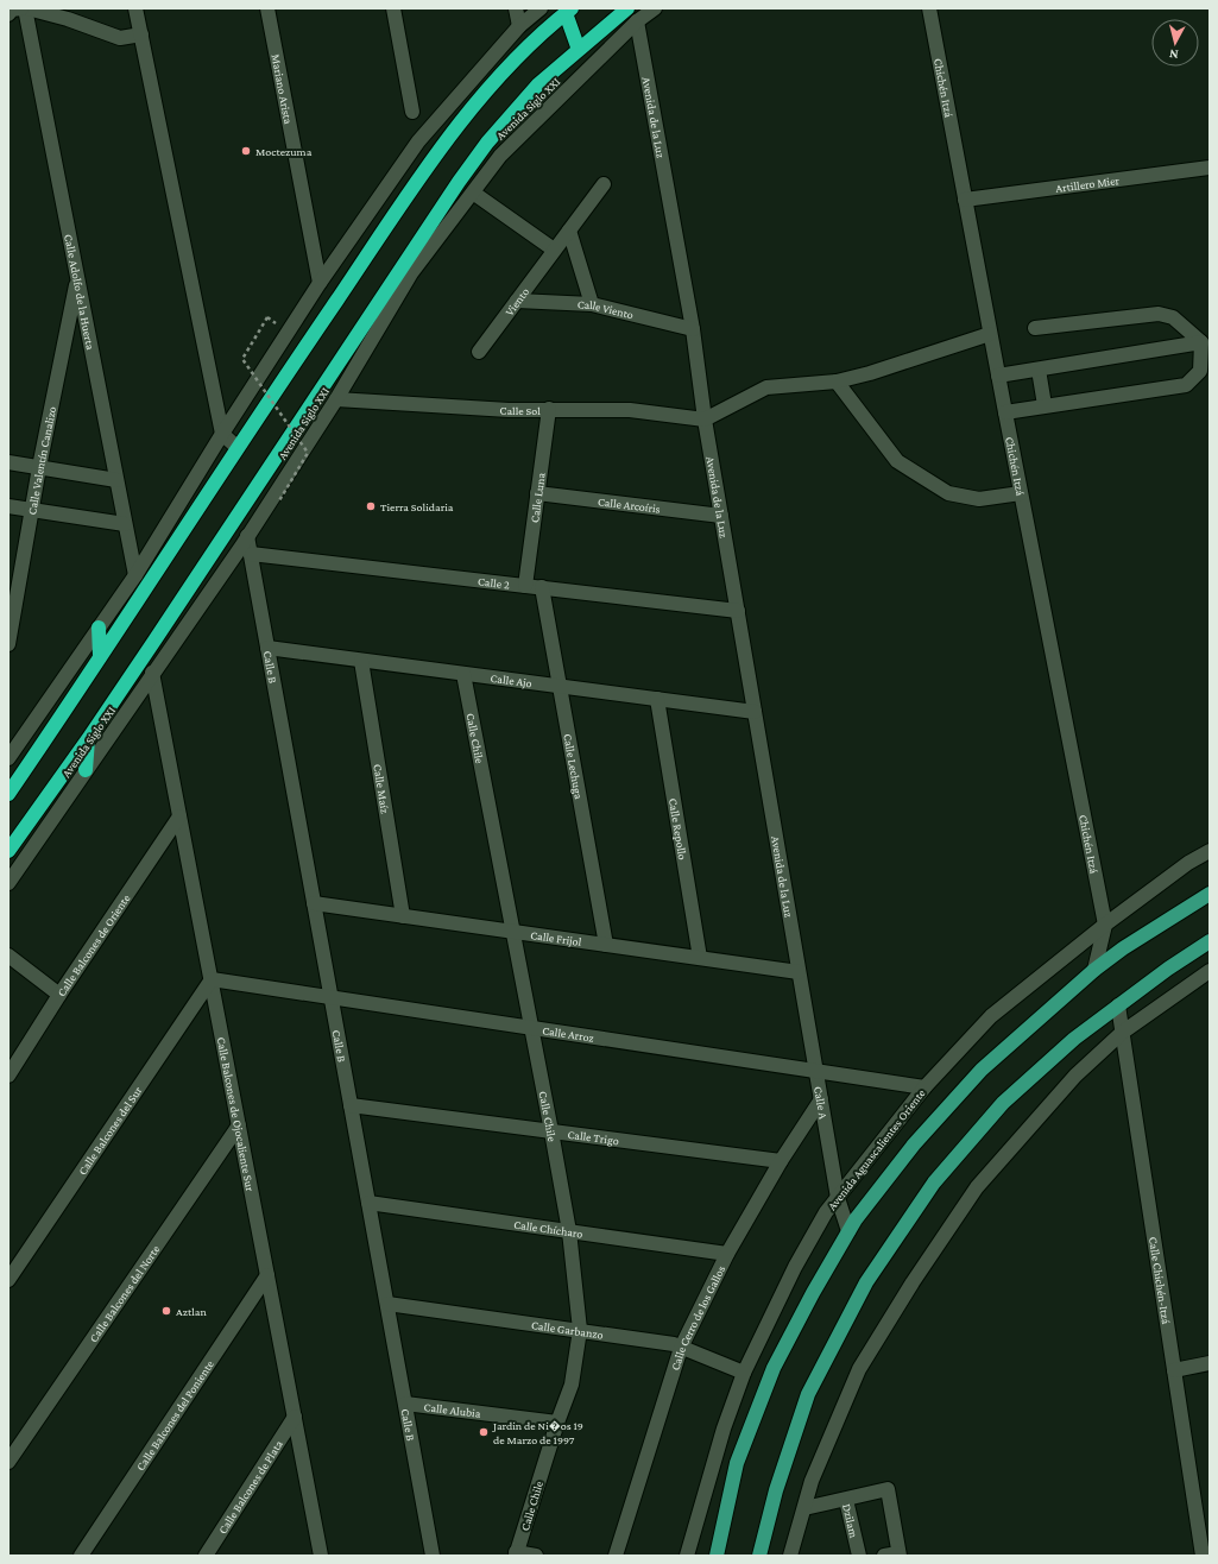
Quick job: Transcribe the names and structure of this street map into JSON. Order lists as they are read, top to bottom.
{
  "streets": {
    "highway": ["Avenida Siglo XXI"],
    "street": [
      "Chichén Itzá",
      "Mariano Arista",
      "Avenida de la Luz",
      "Artillero Mier",
      "Calle Adolfo de la Huerta",
      "Viento",
      "Calle Viento",
      "Calle Sol",
      "Calle Valentín Canalizo",
      "Calle Luna",
      "Calle Arcoíris",
      "Calle 2",
      "Calle B",
      "Calle Ajo",
      "Calle Chile",
      "Calle Lechuga",
      "Calle Maíz",
      "Calle Repollo",
      "Calle Frijol",
      "Calle Balcones de Oriente",
      "Calle Arroz",
      "Calle A",
      "Calle Balcones de Ojocaliente Sur",
      "Calle Balcones del Sur",
      "Calle Trigo",
      "Avenida Aguascalientes Oriente",
      "Calle Chícharo",
      "Calle Chichén-Itzá",
      "Calle Balcones del Norte",
      "Calle Cerro de los Gallos",
      "Calle Garbanzo",
      "Calle Alubia",
      "Calle Balcones del Poniente",
      "Calle Balcones de Plata",
      "Dzilam"
    ]
  },
  "crossings": [
    ["Chichén Itzá", "Artillero Mier"],
    ["Chichén Itzá", "Avenida Aguascalientes Oriente"],
    ["Avenida Siglo XXI", "Avenida de la Luz"],
    ["Avenida Siglo XXI", "Calle Sol"],
    ["Avenida Siglo XXI", "Calle B"],
    ["Avenida Siglo XXI", "Calle Balcones de Ojocaliente Sur"],
    ["Avenida de la Luz", "Calle Viento"],
    ["Avenida de la Luz", "Calle Sol"],
    ["Avenida de la Luz", "Calle Arcoíris"],
    ["Avenida de la Luz", "Calle 2"],
    ["Avenida de la Luz", "Calle Ajo"],
    ["Avenida de la Luz", "Calle Frijol"],
    ["Avenida de la Luz", "Calle A"],
    ["Calle Adolfo de la Huerta", "Calle Valentín Canalizo"],
    ["Viento", "Calle Viento"],
    ["Calle Sol", "Calle Luna"],
    ["Calle Luna", "Calle Arcoíris"],
    ["Calle Luna", "Calle 2"],
    ["Calle 2", "Calle B"],
    ["Calle 2", "Calle Lechuga"],
    ["Calle B", "Calle Ajo"],
    ["Calle B", "Calle Frijol"],
    ["Calle B", "Calle Arroz"],
    ["Calle B", "Calle Trigo"],
    ["Calle B", "Calle Chícharo"],
    ["Calle B", "Calle Garbanzo"],
    ["Calle B", "Calle Alubia"],
    ["Calle Ajo", "Calle Chile"],
    ["Calle Ajo", "Calle Lechuga"],
    ["Calle Ajo", "Calle Maíz"],
    ["Calle Ajo", "Calle Repollo"],
    ["Calle Chile", "Calle Frijol"],
    ["Calle Chile", "Calle Arroz"],
    ["Calle Chile", "Calle Trigo"],
    ["Calle Chile", "Calle Chícharo"],
    ["Calle Chile", "Calle Garbanzo"],
    ["Calle Chile", "Calle Alubia"],
    ["Calle Lechuga", "Calle Frijol"],
    ["Calle Maíz", "Calle Frijol"],
    ["Calle Repollo", "Calle Frijol"],
    ["Calle Frijol", "Calle A"],
    ["Calle Balcones de Oriente", "Calle Balcones de Ojocaliente Sur"],
    ["Calle Arroz", "Calle A"],
    ["Calle Arroz", "Calle Balcones de Ojocaliente Sur"],
    ["Calle Arroz", "Calle Balcones del Sur"],
    ["Calle Arroz", "Avenida Aguascalientes Oriente"],
    ["Calle A", "Avenida Aguascalientes Oriente"],
    ["Calle A", "Calle Cerro de los Gallos"],
    ["Calle Balcones de Ojocaliente Sur", "Calle Balcones del Sur"],
    ["Calle Balcones de Ojocaliente Sur", "Calle Balcones del Norte"],
    ["Calle Balcones de Ojocaliente Sur", "Calle Balcones del Poniente"],
    ["Calle Balcones de Ojocaliente Sur", "Calle Balcones de Plata"],
    ["Calle Trigo", "Calle Cerro de los Gallos"],
    ["Avenida Aguascalientes Oriente", "Calle Garbanzo"],
    ["Calle Chícharo", "Calle Cerro de los Gallos"],
    ["Calle Cerro de los Gallos", "Calle Garbanzo"]
  ],
  "places": [
    "Moctezuma",
    "Tierra Solidaria",
    "Aztlan",
    "Jardin de Ni�os 19 de Marzo de 1997"
  ],
  "north": "bottom"
}
